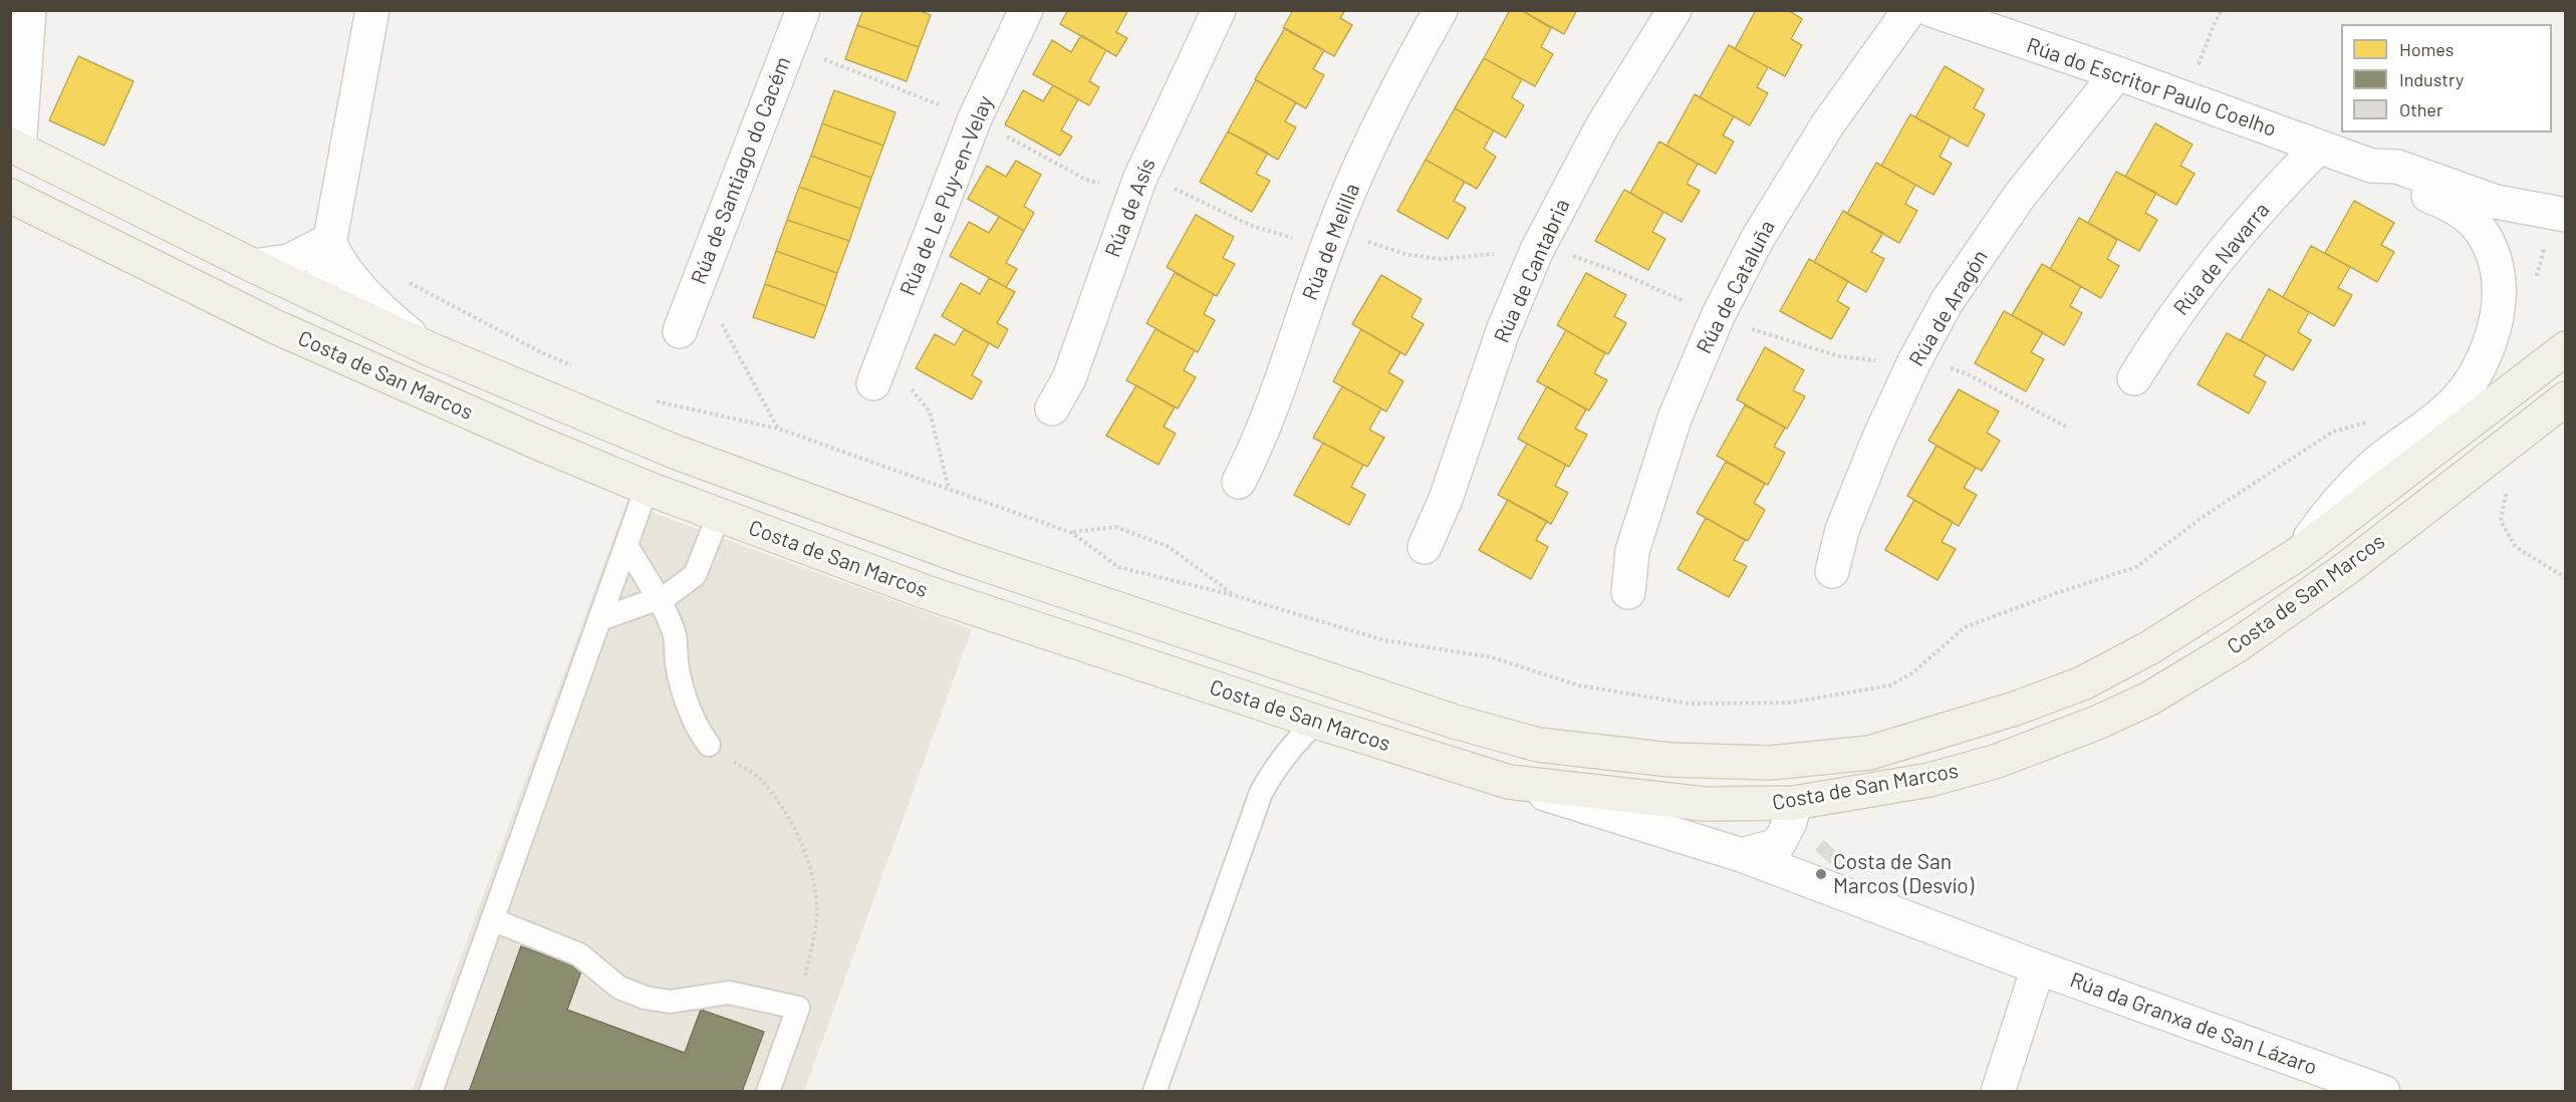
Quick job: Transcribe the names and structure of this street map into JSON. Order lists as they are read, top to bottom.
{
  "streets": {
    "main road": ["Costa de San Marcos"],
    "street": [
      "Rúa do Escritor Paulo Coelho",
      "Rúa de Santiago do Cacém",
      "Rúa de Le Puy-en-Velay",
      "Rúa de Asís",
      "Rúa de Melilla",
      "Rúa de Navarra",
      "Rúa de Cantabria",
      "Rúa de Cataluña",
      "Rúa de Aragón",
      "Rúa da Granxa de San Lázaro"
    ]
  },
  "crossings": [
    ["Rúa do Escritor Paulo Coelho", "Rúa de Navarra"],
    ["Rúa do Escritor Paulo Coelho", "Rúa de Aragón"],
    ["Rúa do Escritor Paulo Coelho", "Costa de San Marcos"],
    ["Costa de San Marcos", "Rúa da Granxa de San Lázaro"]
  ],
  "places": ["Costa de San Marcos (Desvío)"],
  "legend": ["Homes", "Industry", "Other"]
}
